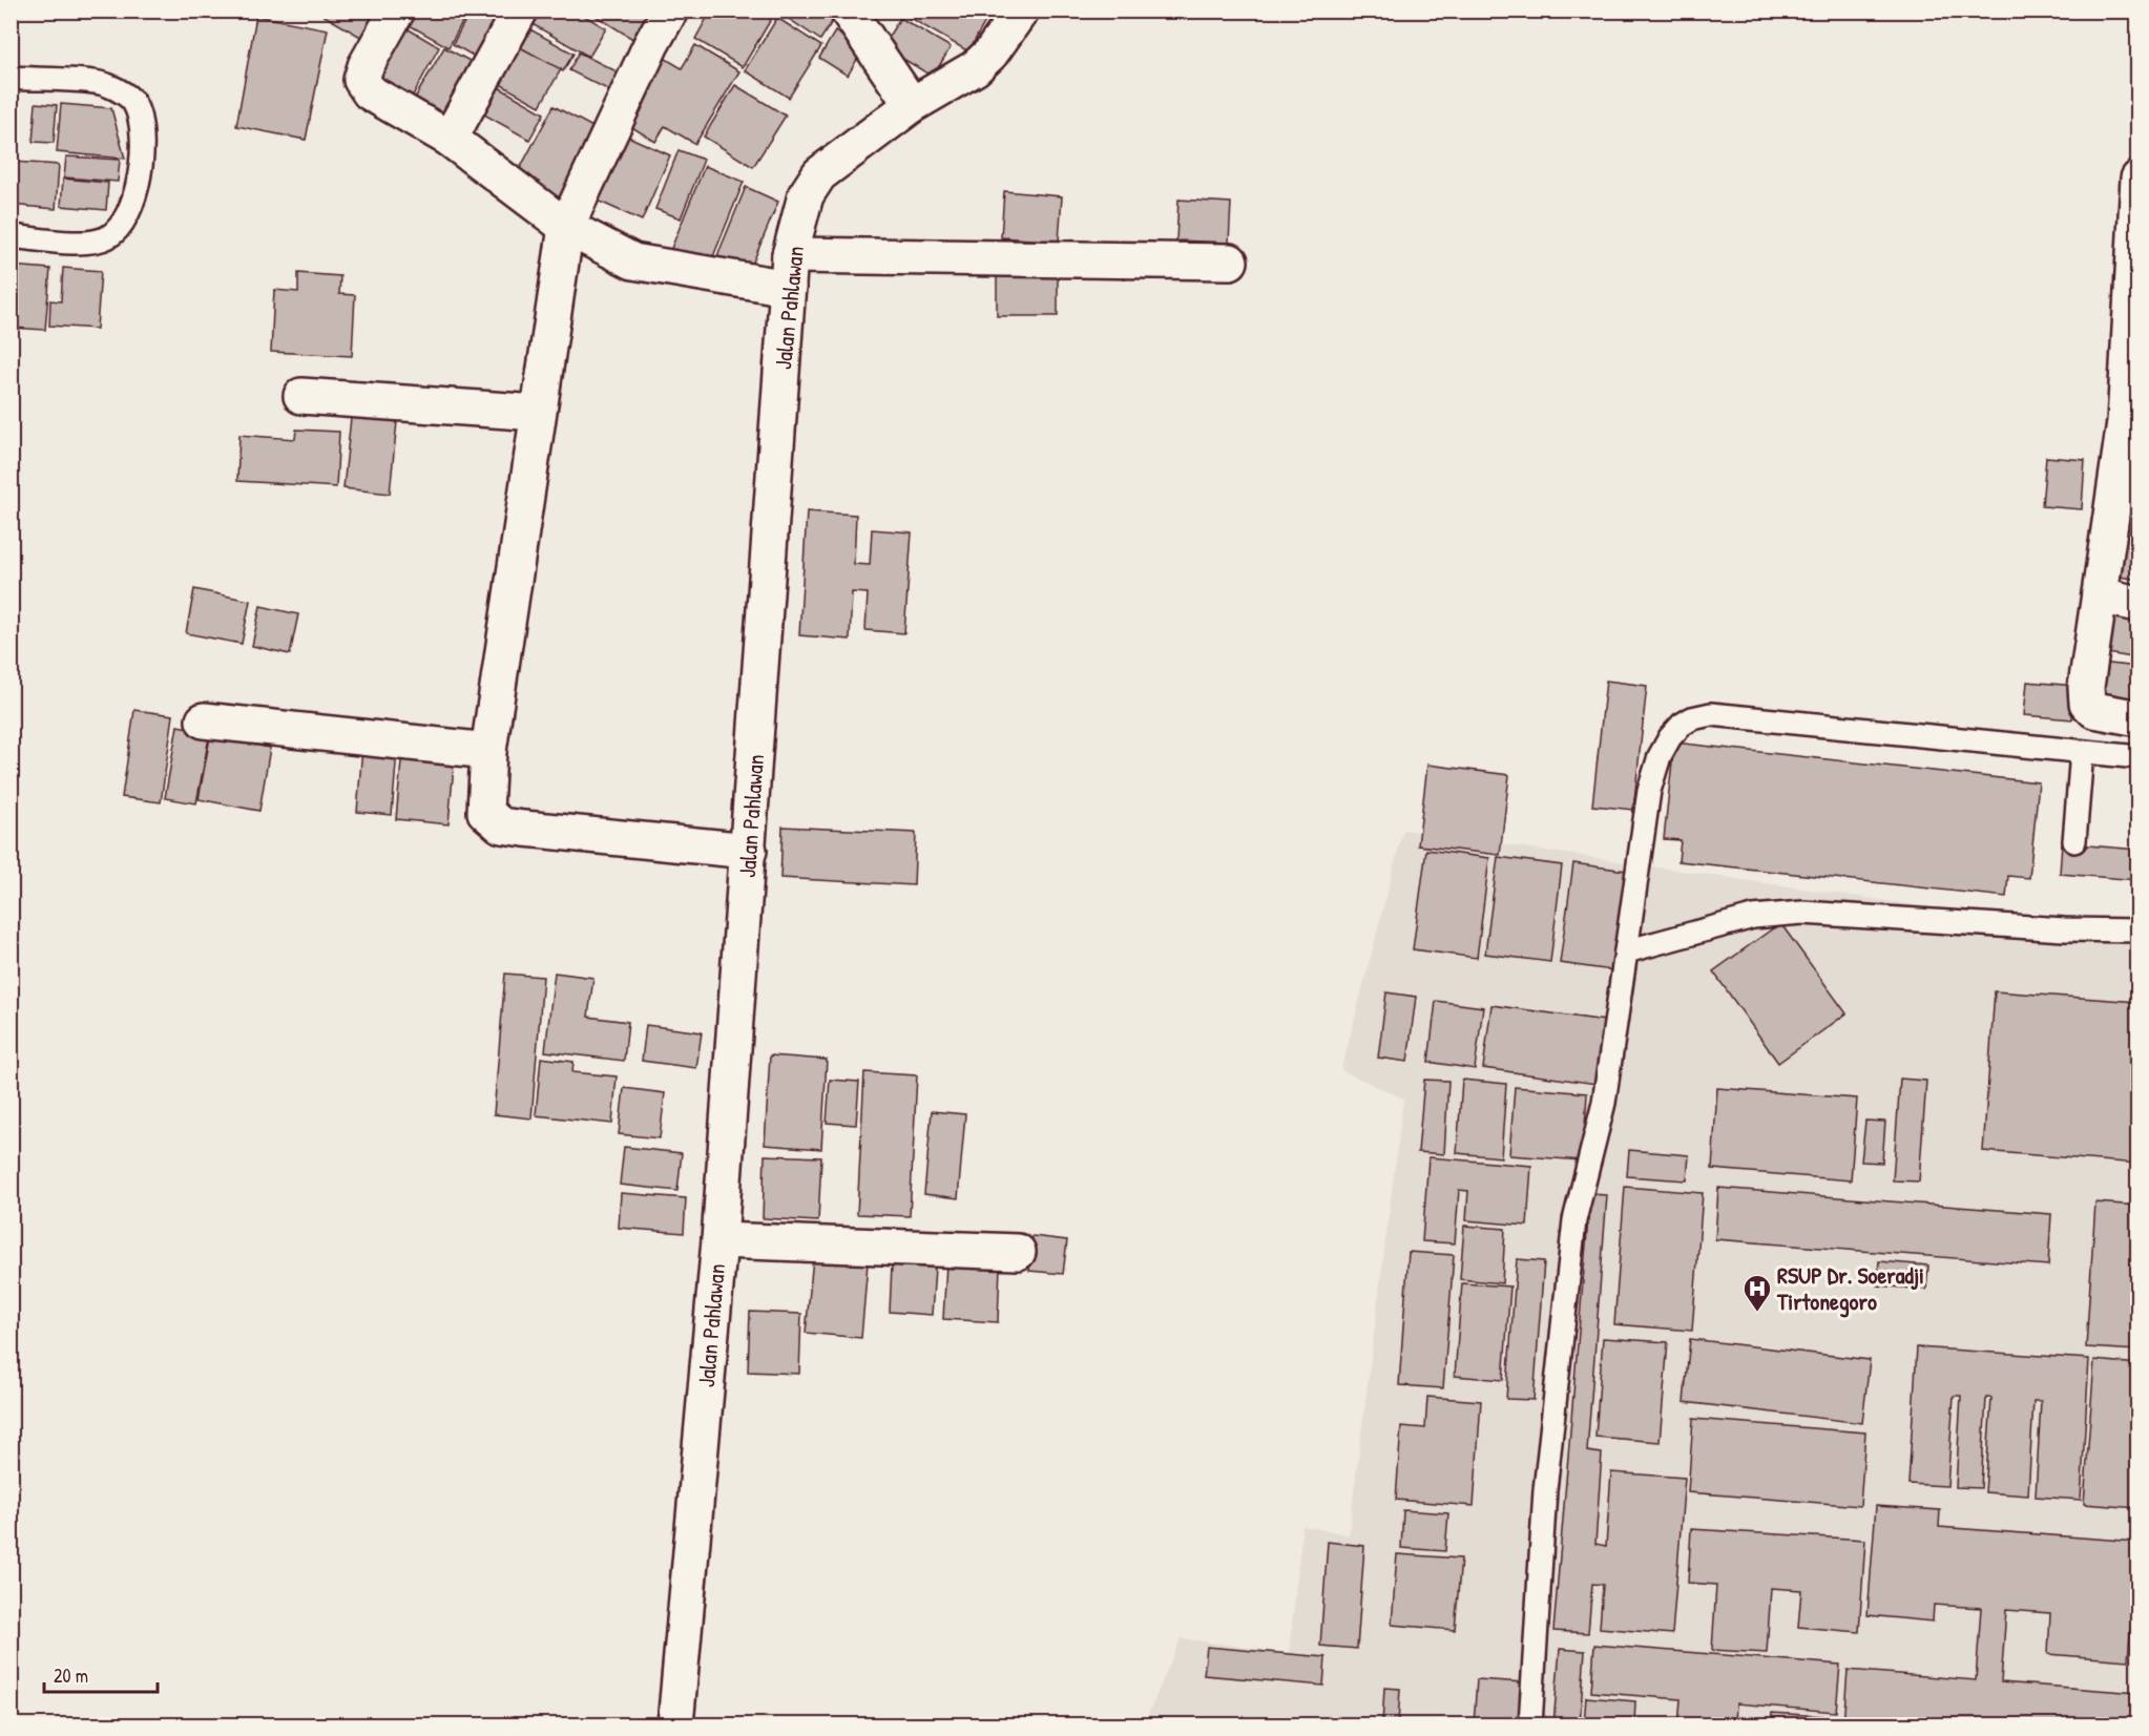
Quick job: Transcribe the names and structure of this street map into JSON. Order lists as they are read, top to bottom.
{
  "streets": {
    "street": ["Jalan Pahlawan"]
  },
  "places": {
    "hospital": ["RSUP Dr. Soeradji Tirtonegoro"]
  },
  "scale_bar": "20 m"
}
